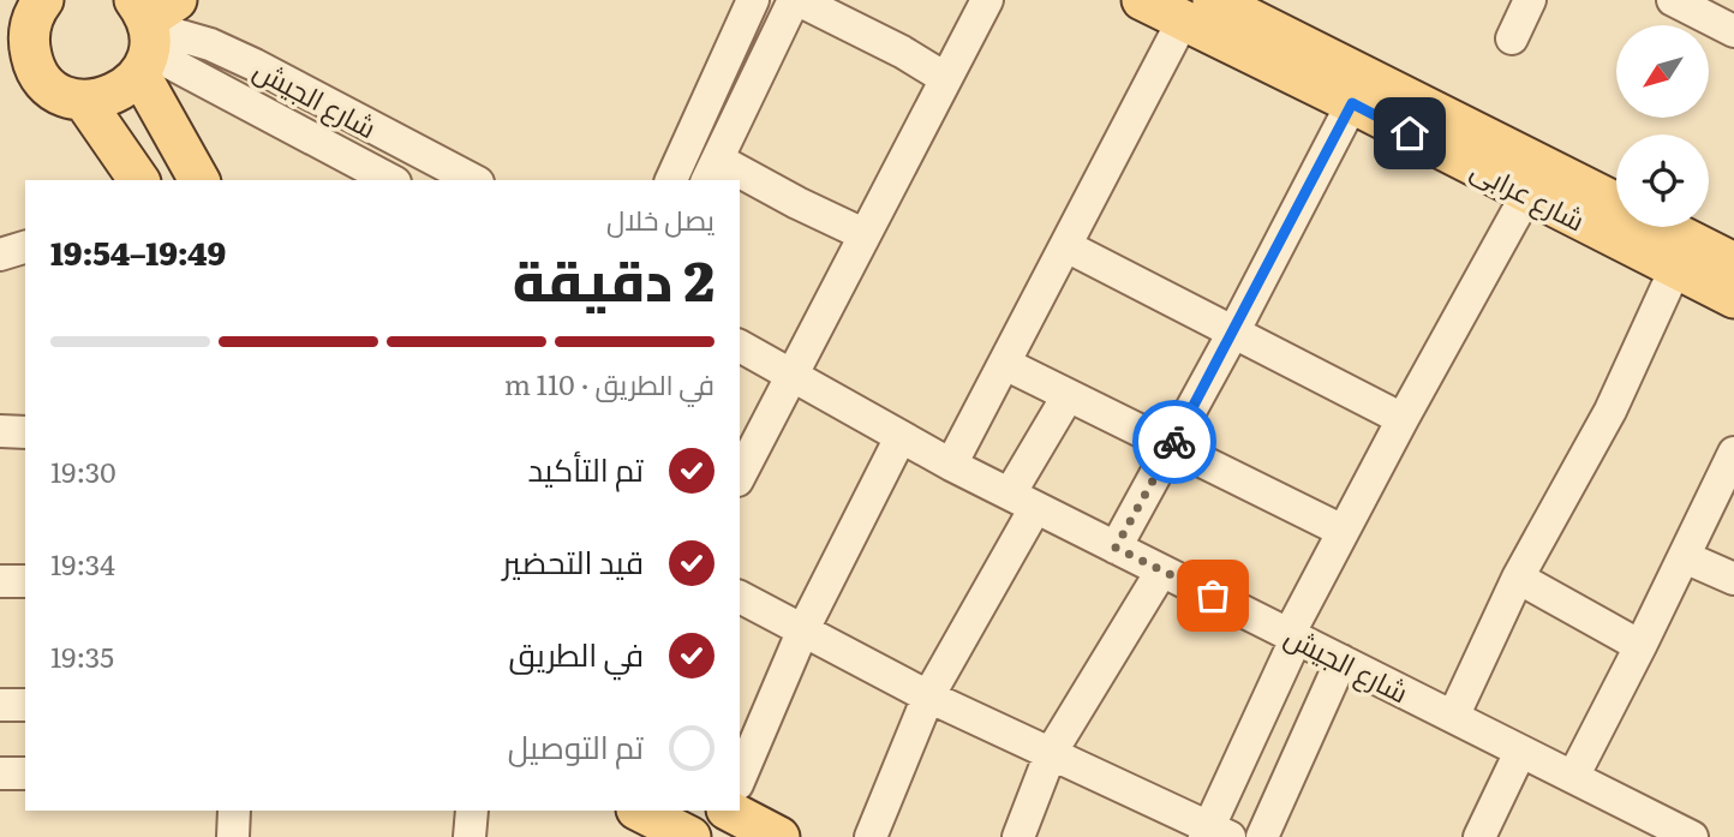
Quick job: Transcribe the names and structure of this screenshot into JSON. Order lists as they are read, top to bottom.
{
  "streets": {
    "main road": ["شارع عرابى"],
    "street": ["شارع الجيش"]
  },
  "north": "bottom left",
  "page": {
    "heading": ["2 دقيقة", "يصل خلال", "19:49–19:54"],
    "bar": "في الطريق · 110 m",
    "list": [
      ["تم التأكيد", "19:30"],
      ["قيد التحضير", "19:34"],
      ["في الطريق", "19:35"],
      "تم التوصيل"
    ]
  }
}
